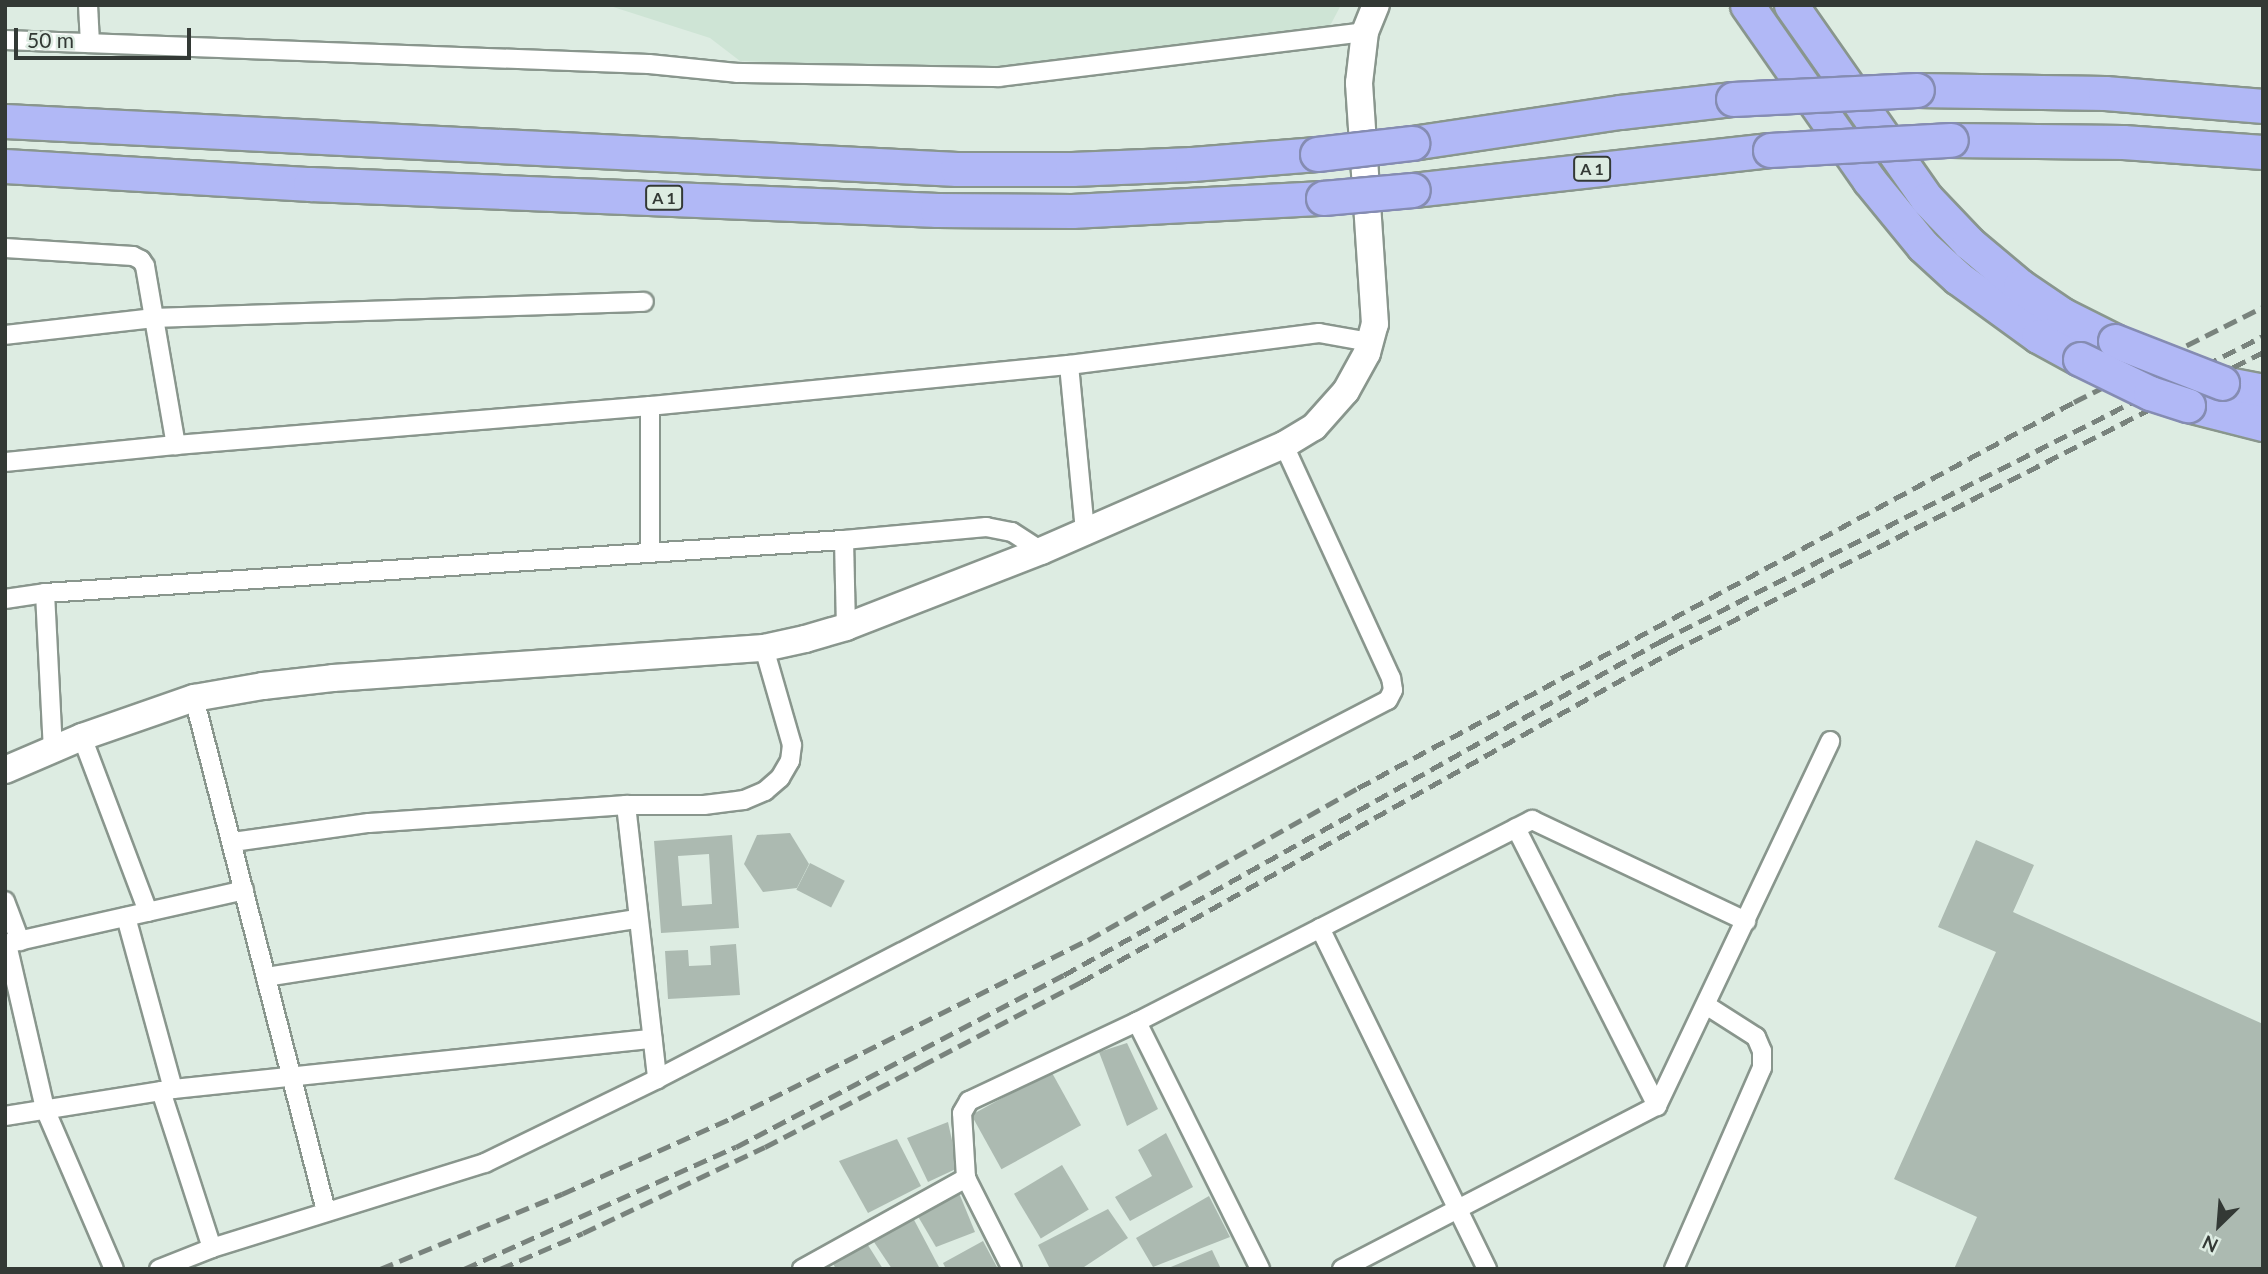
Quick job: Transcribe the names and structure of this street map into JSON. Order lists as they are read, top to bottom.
{
  "streets": {
    "highway": ["A 1"]
  },
  "scale_bar": "50 m",
  "north": "bottom left"
}
